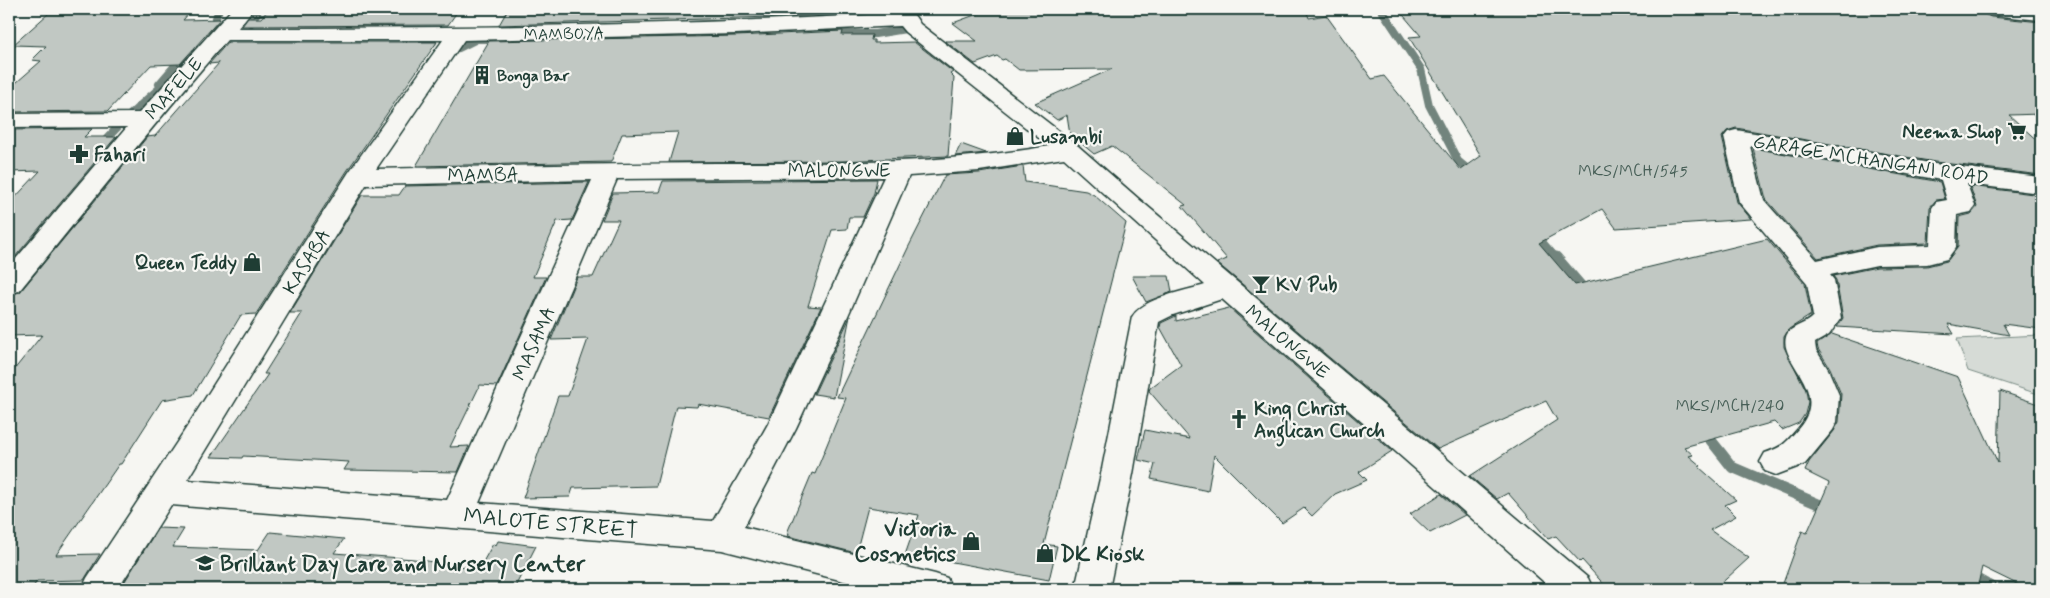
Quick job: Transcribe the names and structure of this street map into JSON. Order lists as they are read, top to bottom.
{
  "streets": {
    "street": [
      "MAMBOYA",
      "MAFELE",
      "GARAGE MCHANGANI ROAD",
      "MALONGWE",
      "MAMBA",
      "KASABA",
      "MASAMA",
      "MALOTE STREET"
    ]
  },
  "crossings": [
    ["MAMBOYA", "MAFELE"],
    ["MAMBOYA", "MALONGWE"],
    ["MAMBOYA", "KASABA"],
    ["MALONGWE", "MAMBA"],
    ["MALONGWE", "MASAMA"],
    ["MAMBA", "KASABA"],
    ["MAMBA", "MASAMA"],
    ["KASABA", "MALOTE STREET"],
    ["MASAMA", "MALOTE STREET"]
  ],
  "places": {
    "building": ["Bonga Bar"],
    "supermarket": ["Neema Shop"],
    "shop": [
      "Lusambi",
      "Queen Teddy",
      "Victoria Cosmetics",
      "DK Kiosk"
    ],
    "pharmacy": ["Fahari"],
    "bar": ["KV Pub"],
    "church": ["King Christ Anglican Church"],
    "school or university": ["Brilliant Day Care and Nursery Center"]
  },
  "house_numbers": ["MKS/MCH/545", "MKS/MCH/240"]
}
